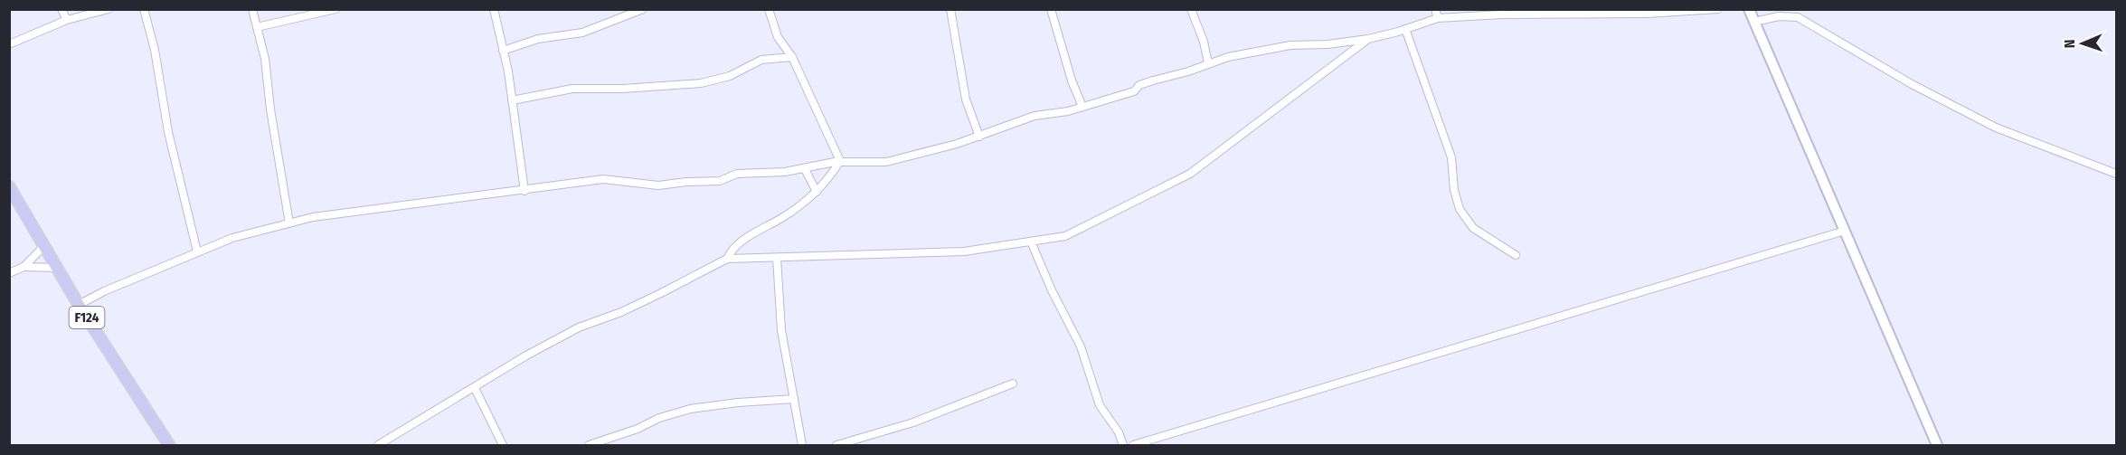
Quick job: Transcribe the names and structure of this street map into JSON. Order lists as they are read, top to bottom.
{
  "streets": {
    "main road": ["F124"]
  },
  "north": "left"
}
